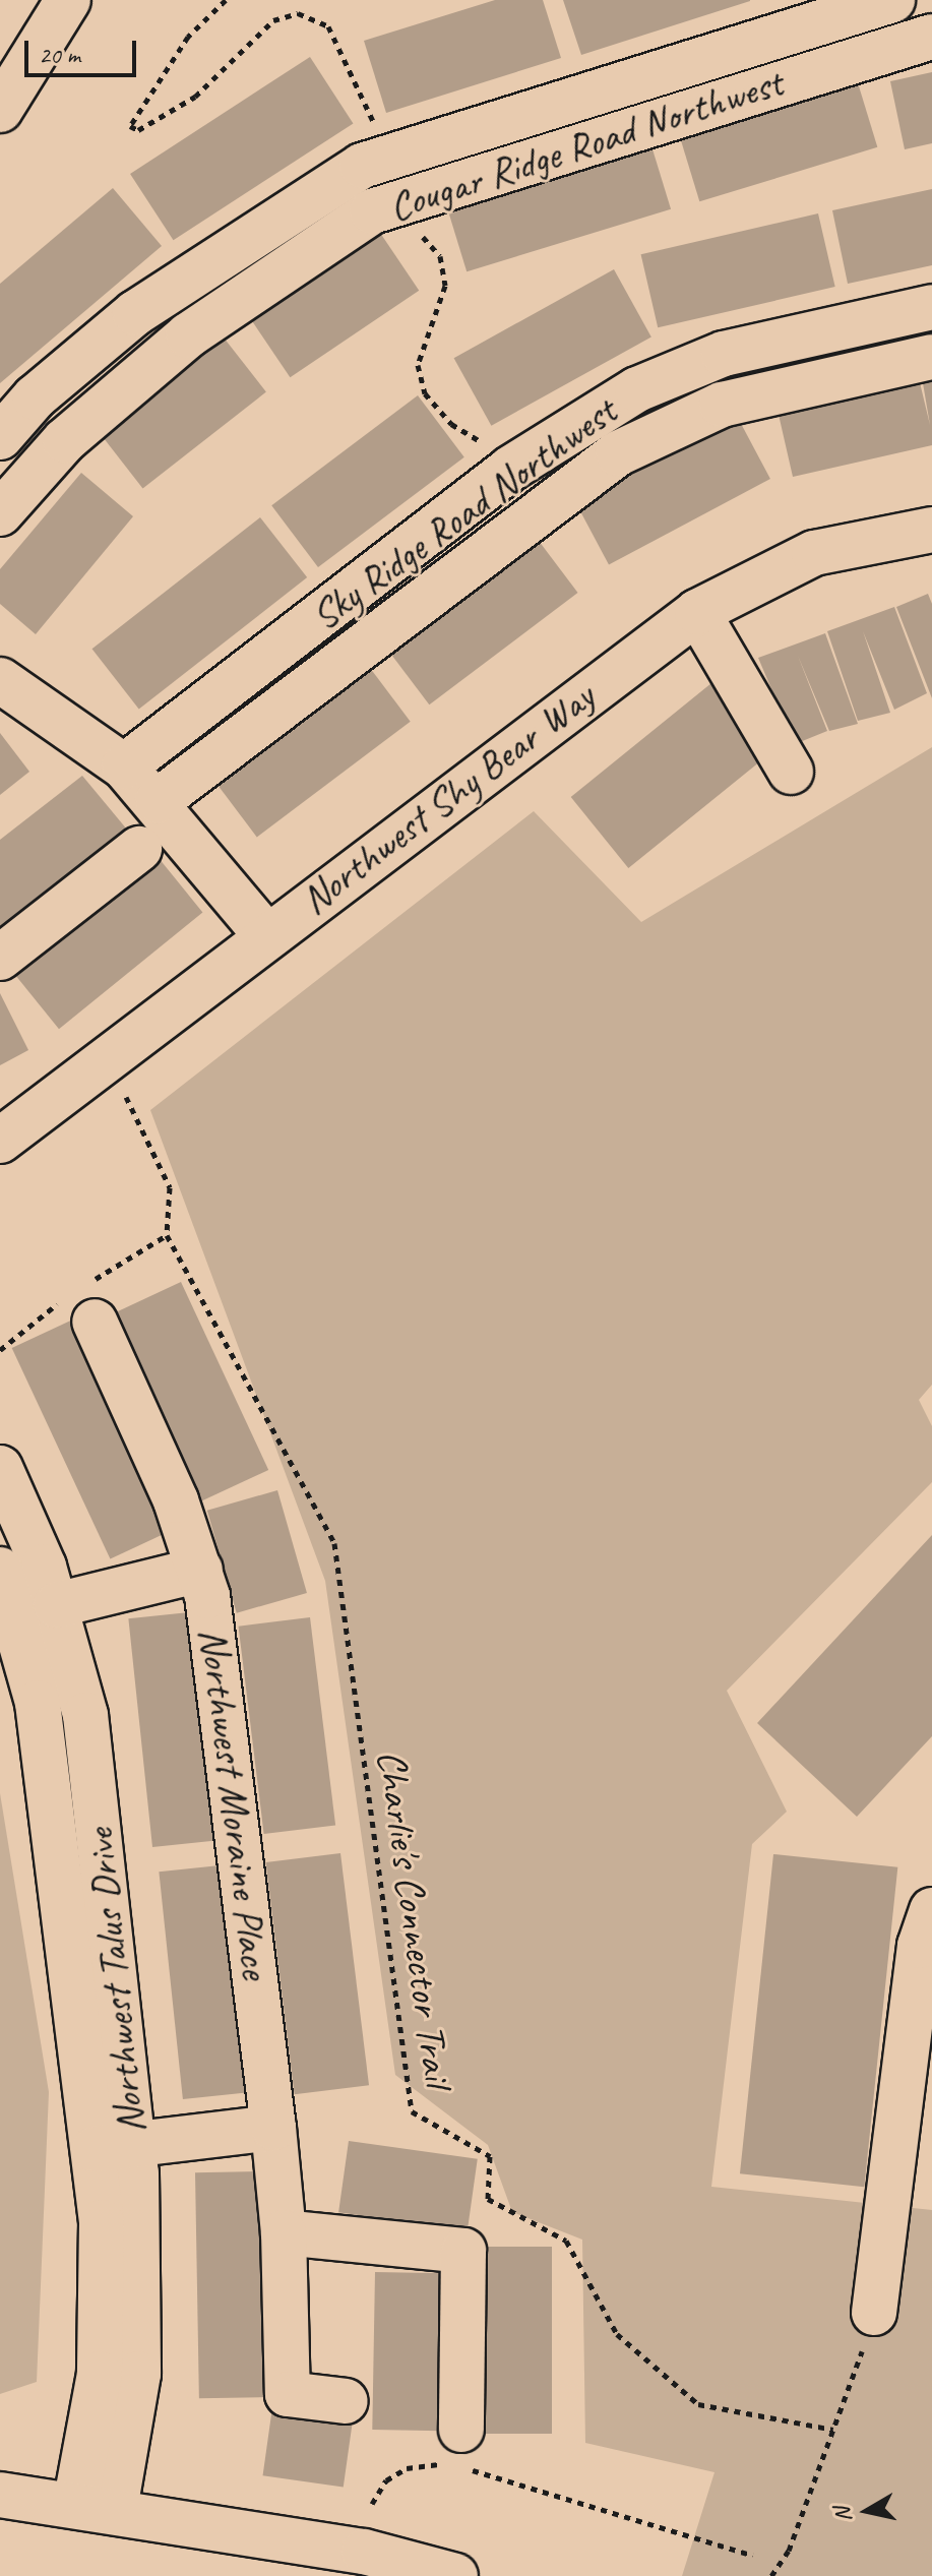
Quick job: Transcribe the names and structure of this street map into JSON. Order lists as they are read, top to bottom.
{
  "streets": {
    "street": [
      "Cougar Ridge Road Northwest",
      "Sky Ridge Road Northwest",
      "Northwest Shy Bear Way",
      "Northwest Moraine Place",
      "Northwest Talus Drive"
    ],
    "path": ["Charlie's Connector Trail"]
  },
  "crossings": [
    ["Northwest Shy Bear Way", "Charlie's Connector Trail"]
  ],
  "scale_bar": "20 m",
  "north": "left"
}
